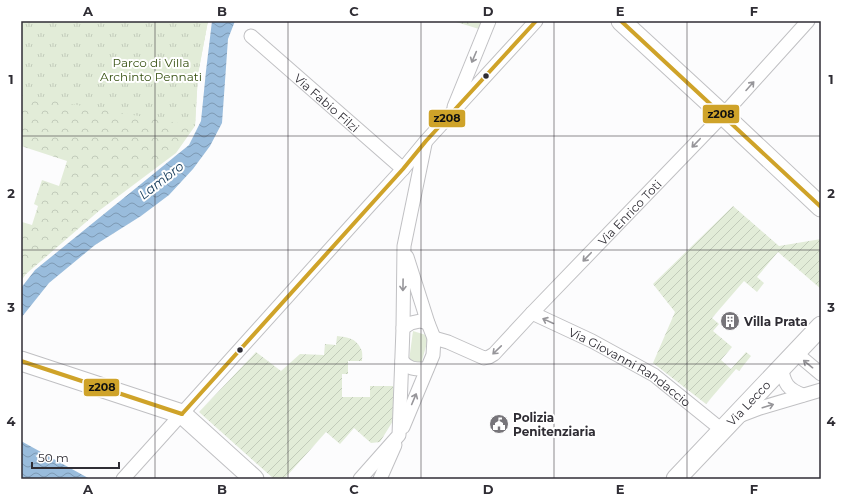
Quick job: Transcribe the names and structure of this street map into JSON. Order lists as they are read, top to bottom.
{
  "streets": {
    "main road": ["Via Lecco"],
    "street": ["Via Fabio Filzi", "Via Enrico Toti", "Via Giovanni Randaccio"]
  },
  "crossings": [
    ["Via Enrico Toti", "Via Giovanni Randaccio"],
    ["Via Giovanni Randaccio", "Via Lecco"]
  ],
  "one_way": ["Via Giovanni Randaccio"],
  "water": ["Lambro"],
  "parks": ["Parco di Villa Archinto Pennati"],
  "places": {
    "building": ["Villa Prata"],
    "public building": ["Polizia Penitenziaria"]
  },
  "lines": ["transit line z208"],
  "scale_bar": "50 m",
  "grid": {
    "columns": [
      "A",
      "B",
      "C",
      "D",
      "E",
      "F"
    ],
    "rows": [
      "1",
      "2",
      "3",
      "4"
    ]
  }
}
